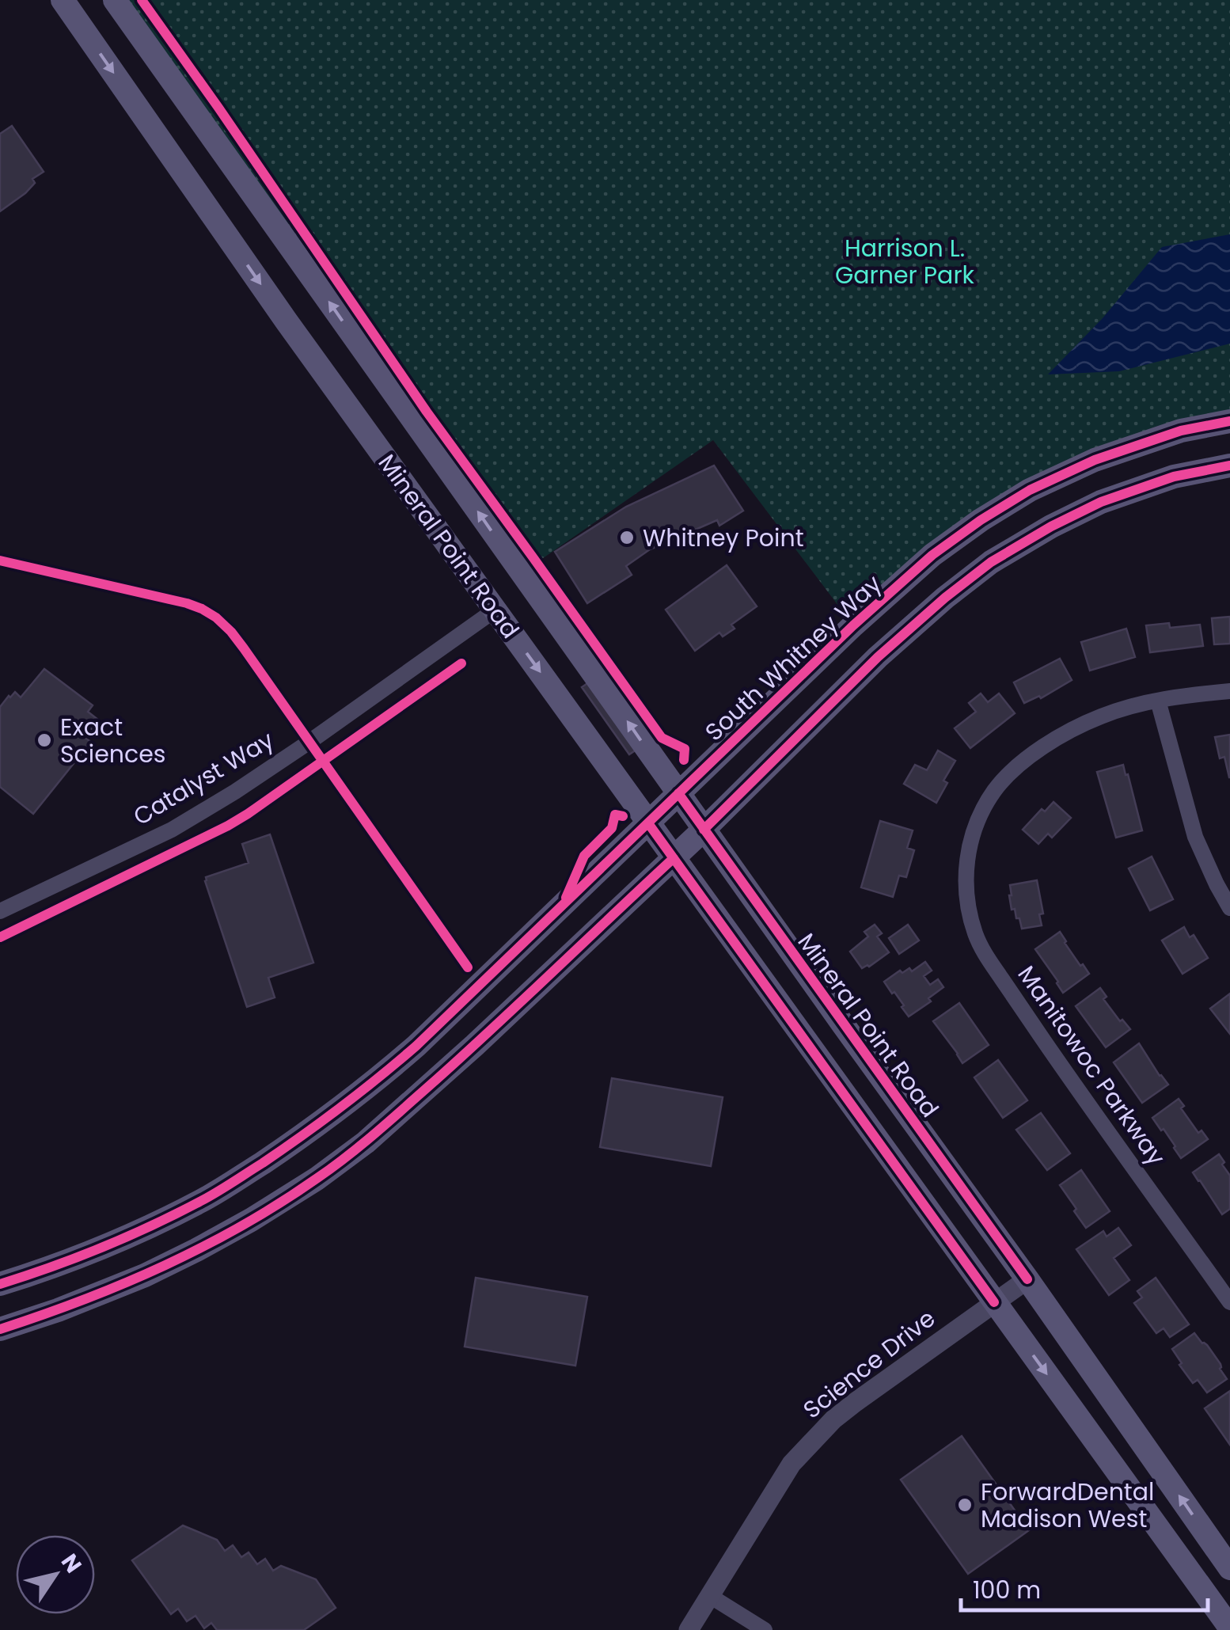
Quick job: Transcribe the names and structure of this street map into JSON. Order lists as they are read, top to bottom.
{
  "streets": {
    "main road": ["Mineral Point Road", "South Whitney Way"],
    "street": ["Catalyst Way", "Manitowoc Parkway", "Science Drive"]
  },
  "crossings": [
    ["Mineral Point Road", "South Whitney Way"],
    ["Mineral Point Road", "Catalyst Way"],
    ["Mineral Point Road", "Science Drive"]
  ],
  "parks": ["Harrison L. Garner Park"],
  "places": ["Whitney Point", "Exact Sciences", "ForwardDental Madison West"],
  "scale_bar": "100 m",
  "north": "top right"
}
